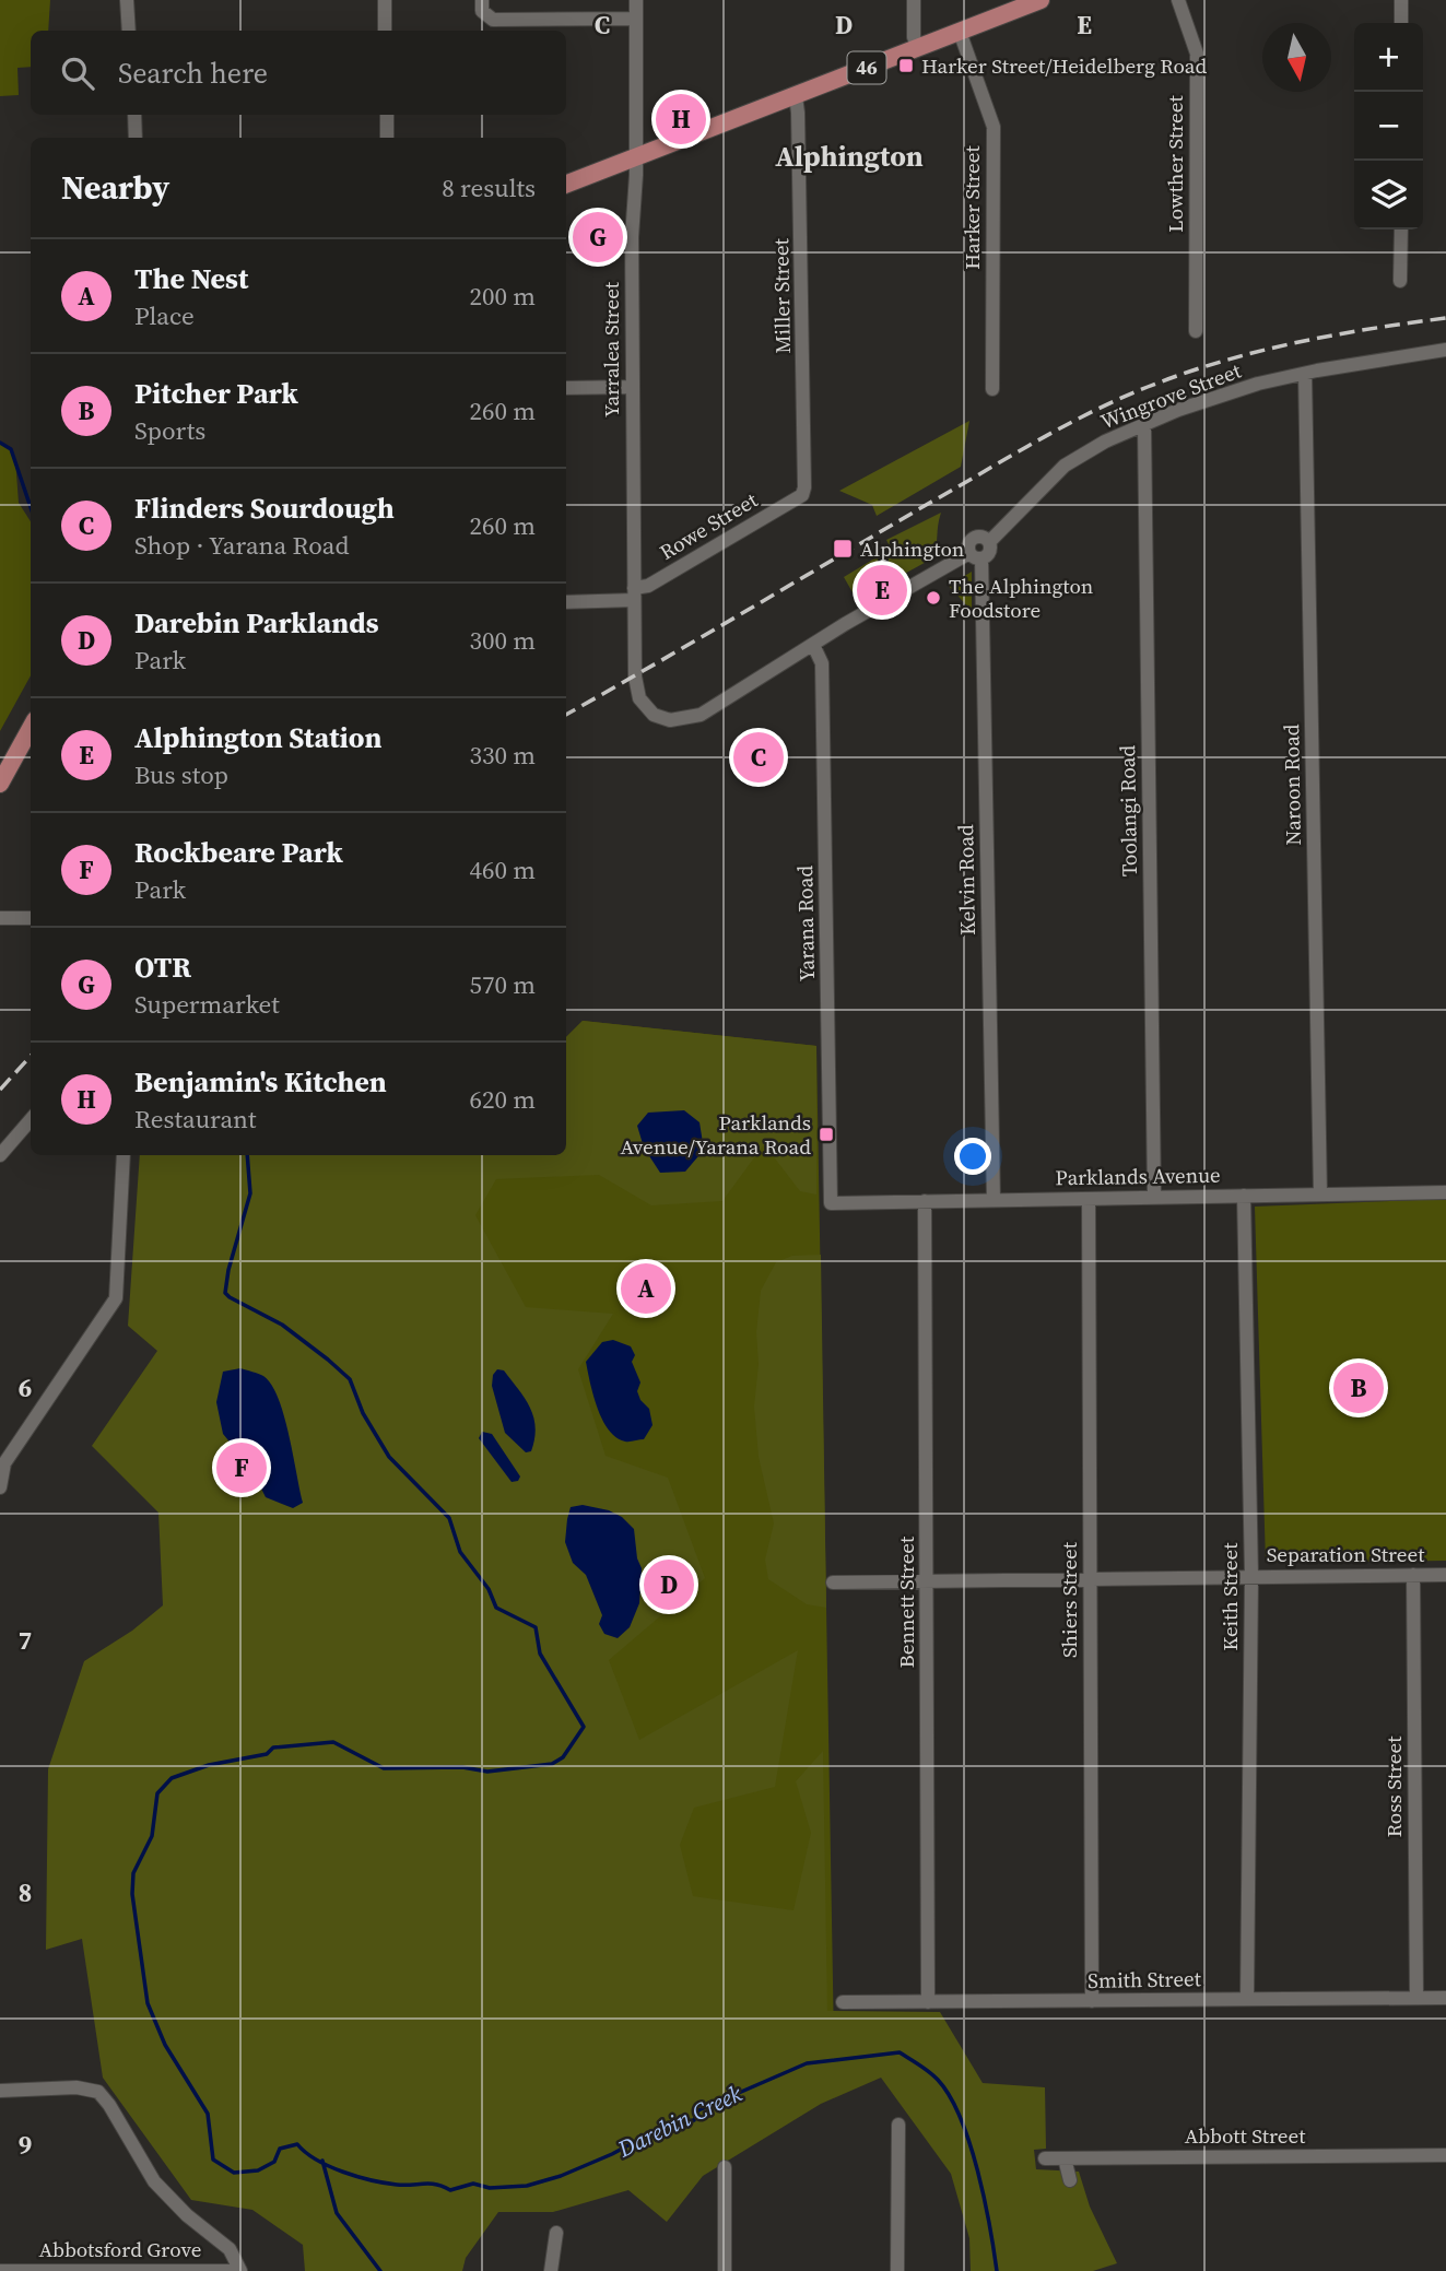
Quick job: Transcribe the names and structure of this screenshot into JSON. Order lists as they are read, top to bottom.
{
  "streets": {
    "main road": ["46"],
    "street": [
      "Lowther Street",
      "Harker Street",
      "Miller Street",
      "Yarralea Street",
      "Wingrove Street",
      "Rowe Street",
      "Naroon Road",
      "Toolangi Road",
      "Kelvin Road",
      "Yarana Road",
      "Parklands Avenue",
      "Separation Street",
      "Keith Street",
      "Shiers Street",
      "Bennett Street",
      "Ross Street",
      "Smith Street",
      "Abbott Street",
      "Abbotsford Grove"
    ]
  },
  "crossings": [
    ["46", "Harker Street"],
    ["46", "Miller Street"],
    ["46", "Yarralea Street"],
    ["Miller Street", "Rowe Street"],
    ["Yarralea Street", "Rowe Street"],
    ["Yarralea Street", "Yarana Road"],
    ["Wingrove Street", "Naroon Road"],
    ["Wingrove Street", "Toolangi Road"],
    ["Wingrove Street", "Kelvin Road"],
    ["Naroon Road", "Parklands Avenue"],
    ["Toolangi Road", "Parklands Avenue"],
    ["Kelvin Road", "Parklands Avenue"],
    ["Yarana Road", "Parklands Avenue"],
    ["Parklands Avenue", "Keith Street"],
    ["Parklands Avenue", "Shiers Street"],
    ["Parklands Avenue", "Bennett Street"],
    ["Separation Street", "Keith Street"],
    ["Separation Street", "Shiers Street"],
    ["Separation Street", "Bennett Street"],
    ["Separation Street", "Ross Street"],
    ["Keith Street", "Smith Street"],
    ["Shiers Street", "Smith Street"],
    ["Bennett Street", "Smith Street"],
    ["Ross Street", "Smith Street"]
  ],
  "districts": ["Alphington"],
  "water": ["Darebin Creek"],
  "places": {
    "transit": ["Harker Street/Heidelberg Road", "Alphington", "Parklands Avenue/Yarana Road"],
    "other": ["The Alphington Foodstore"]
  },
  "north": "bottom",
  "page": {
    "map_buttons": ["+", "−"],
    "search": "Search here",
    "pins": [
      "H",
      "G",
      "E",
      "C",
      "A",
      "B",
      "F",
      "D"
    ],
    "heading": ["Nearby", "8 results"],
    "list": [
      {
        "mark": "A",
        "name": "The Nest",
        "note": "Place",
        "value": "200 m"
      },
      {
        "mark": "B",
        "name": "Pitcher Park",
        "note": "Sports",
        "value": "260 m"
      },
      {
        "mark": "C",
        "name": "Flinders Sourdough",
        "note": "Shop · Yarana Road",
        "value": "260 m"
      },
      {
        "mark": "D",
        "name": "Darebin Parklands",
        "note": "Park",
        "value": "300 m"
      },
      {
        "mark": "E",
        "name": "Alphington Station",
        "note": "Bus stop",
        "value": "330 m"
      },
      {
        "mark": "F",
        "name": "Rockbeare Park",
        "note": "Park",
        "value": "460 m"
      },
      {
        "mark": "G",
        "name": "OTR",
        "note": "Supermarket",
        "value": "570 m"
      },
      {
        "mark": "H",
        "name": "Benjamin's Kitchen",
        "note": "Restaurant",
        "value": "620 m"
      }
    ]
  },
  "grid": {
    "columns": ["C", "D", "E"],
    "rows": [
      "6",
      "7",
      "8",
      "9"
    ]
  }
}
